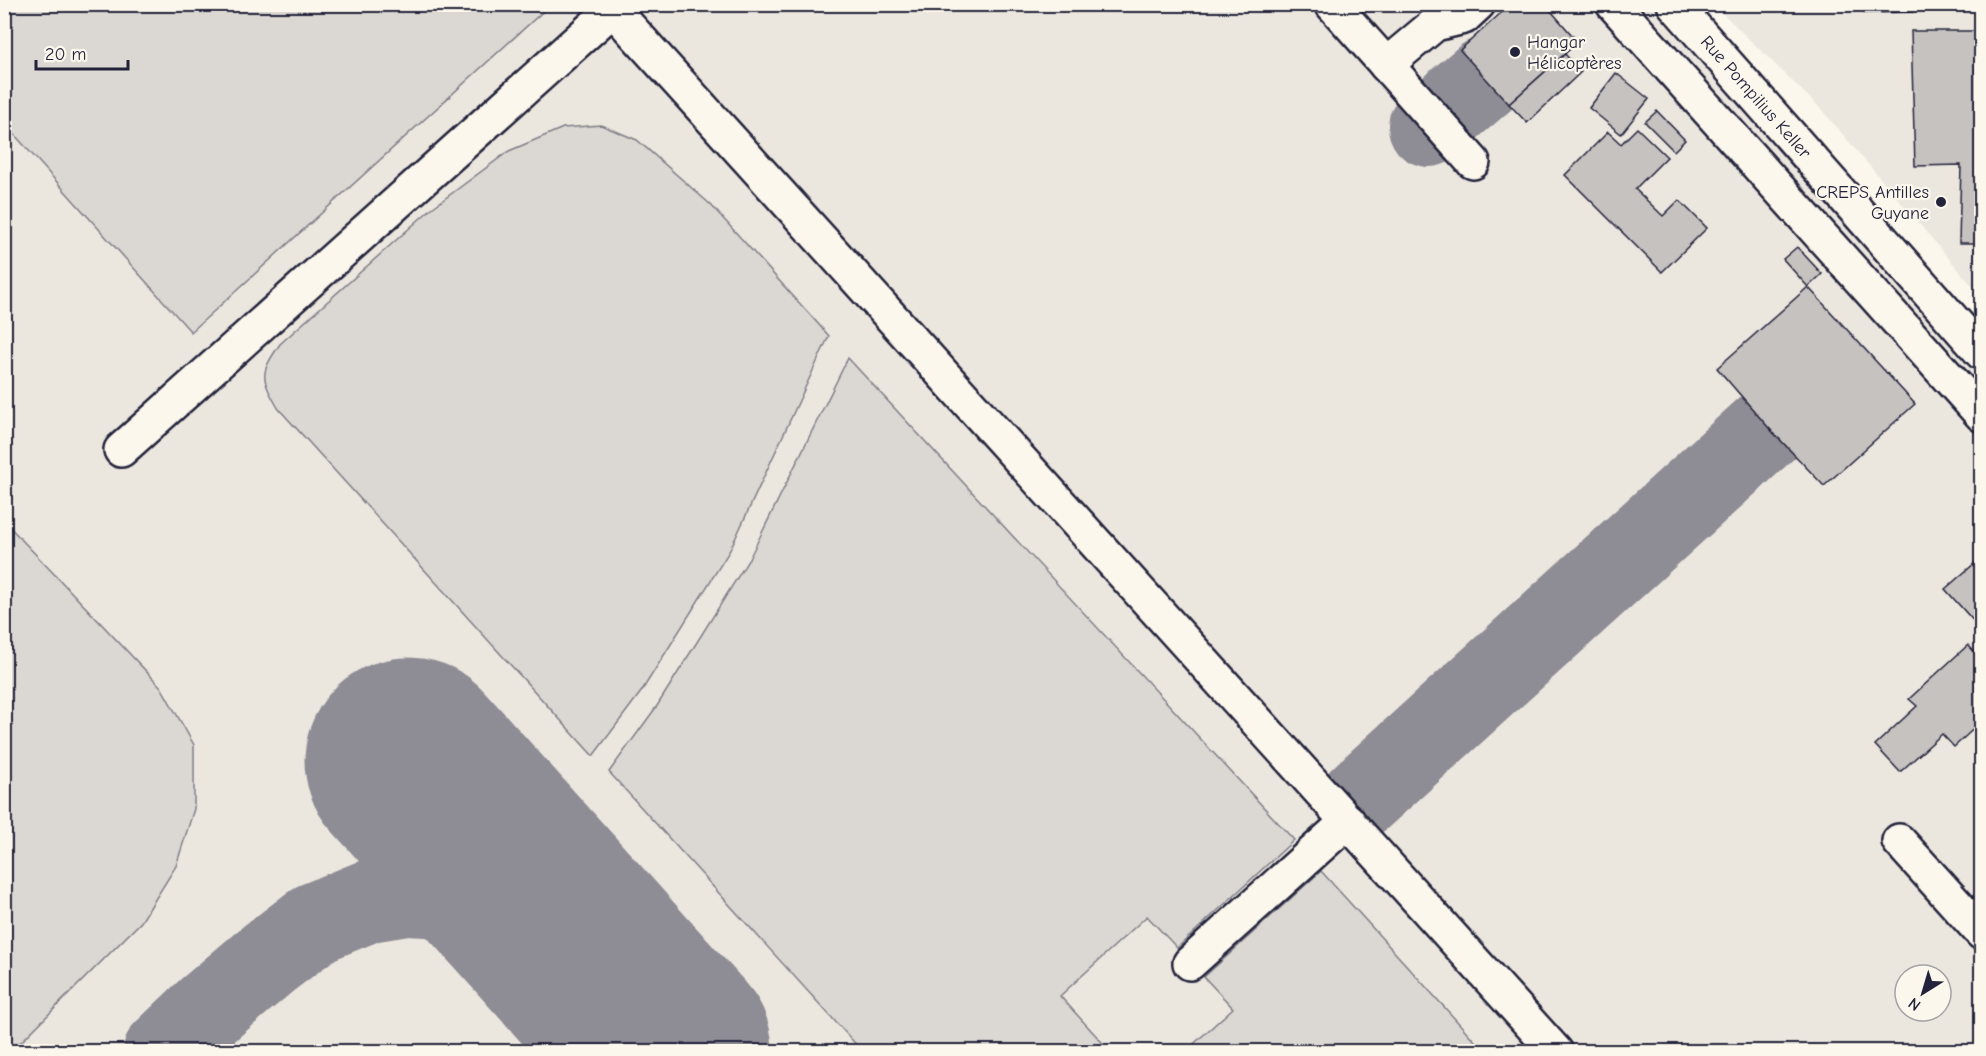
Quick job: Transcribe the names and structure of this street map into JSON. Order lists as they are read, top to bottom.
{
  "streets": {
    "street": ["Rue Pompilius Keller"]
  },
  "places": ["Hangar Hélicoptères", "CREPS Antilles Guyane"],
  "scale_bar": "20 m",
  "north": "bottom left"
}
